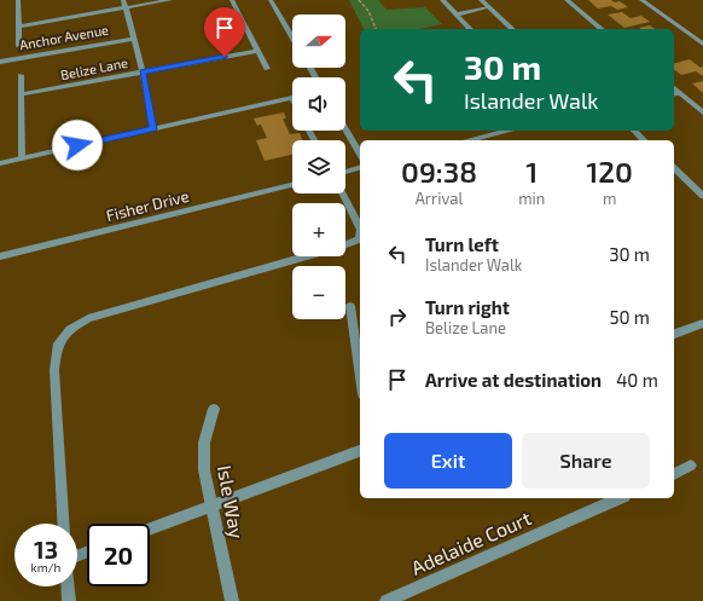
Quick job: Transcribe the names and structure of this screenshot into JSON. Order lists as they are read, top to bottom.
{
  "streets": {
    "street": [
      "Anchor Avenue",
      "Belize Lane",
      "Fisher Drive",
      "Isle Way",
      "Adelaide Court"
    ]
  },
  "north": "right",
  "page": {
    "map_buttons": ["+", "−"],
    "turn": ["30 m", "Islander Walk"],
    "eta": [
      "09:38",
      "Arrival",
      "1",
      "min",
      "120",
      "m"
    ],
    "list": [
      {
        "name": "Turn left",
        "note": "Islander Walk",
        "value": "30 m"
      },
      {
        "name": "Turn right",
        "note": "Belize Lane",
        "value": "50 m"
      },
      {
        "name": "Arrive at destination",
        "value": "40 m"
      }
    ],
    "buttons": ["Exit", "Share"],
    "speed": "13 km/h",
    "limit": "20"
  }
}
